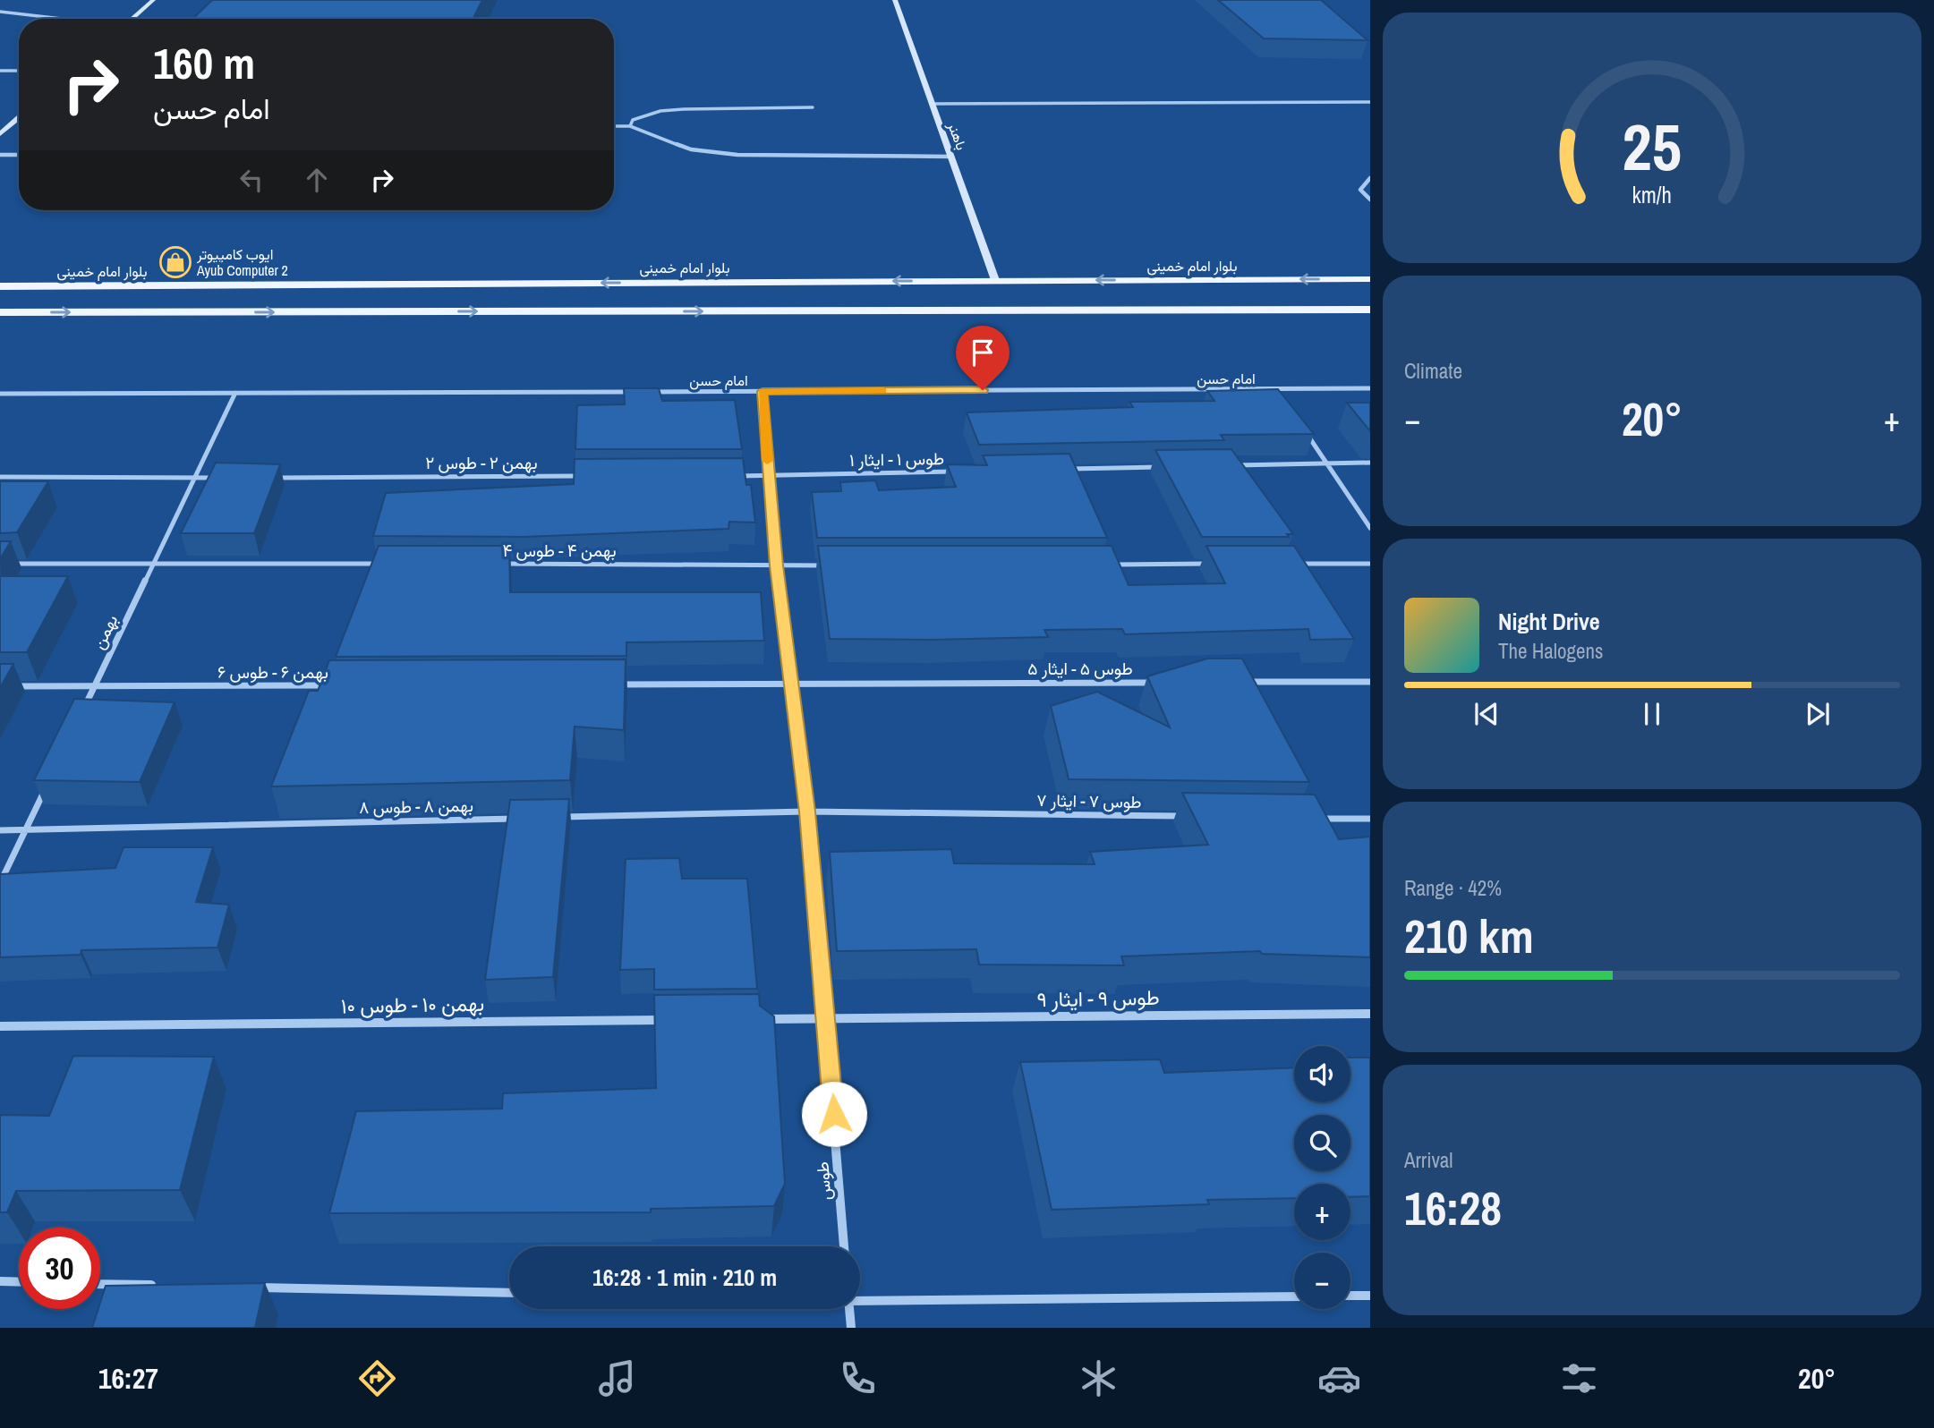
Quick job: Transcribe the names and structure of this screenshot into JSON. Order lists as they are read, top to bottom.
{
  "streets": {
    "main road": ["باهنر", "بلوار امام خمینی"],
    "street": [
      "امام حسن",
      "طوس ۱ - ایثار ۱",
      "بهمن ۲ - طوس ۲",
      "بهمن ۴ - طوس ۴",
      "بهمن",
      "طوس ۵ - ایثار ۵",
      "بهمن ۶ - طوس ۶",
      "طوس ۷ - ایثار ۷",
      "بهمن ۸ - طوس ۸",
      "طوس ۹ - ایثار ۹",
      "بهمن ۱۰ - طوس ۱۰",
      "طوس"
    ]
  },
  "crossings": [
    ["باهنر", "بلوار امام خمینی"],
    ["امام حسن", "بهمن"],
    ["امام حسن", "طوس"],
    ["طوس ۱ - ایثار ۱", "طوس"],
    ["بهمن ۴ - طوس ۴", "طوس"],
    ["بهمن", "بهمن ۶ - طوس ۶"],
    ["طوس ۵ - ایثار ۵", "طوس"],
    ["طوس ۷ - ایثار ۷", "طوس"],
    ["طوس ۹ - ایثار ۹", "طوس"]
  ],
  "places": {
    "shop": ["ایوب کامپیوتر Ayub Computer 2"]
  },
  "page": {
    "turn": ["160 m", "امام حسن"],
    "tile": [
      "Climate",
      ["Range · 42%", "210 km"],
      ["Arrival", "16:28"]
    ],
    "heat": ["−", "20°", "+"],
    "song": ["Night Drive", "The Halogens"],
    "map_buttons": ["+", "−"],
    "limit": "30",
    "trip": "16:28 · 1 min · 210 m",
    "tabs": ["16:27", "20°"],
    "gauge": ["25", "km/h"]
  }
}
